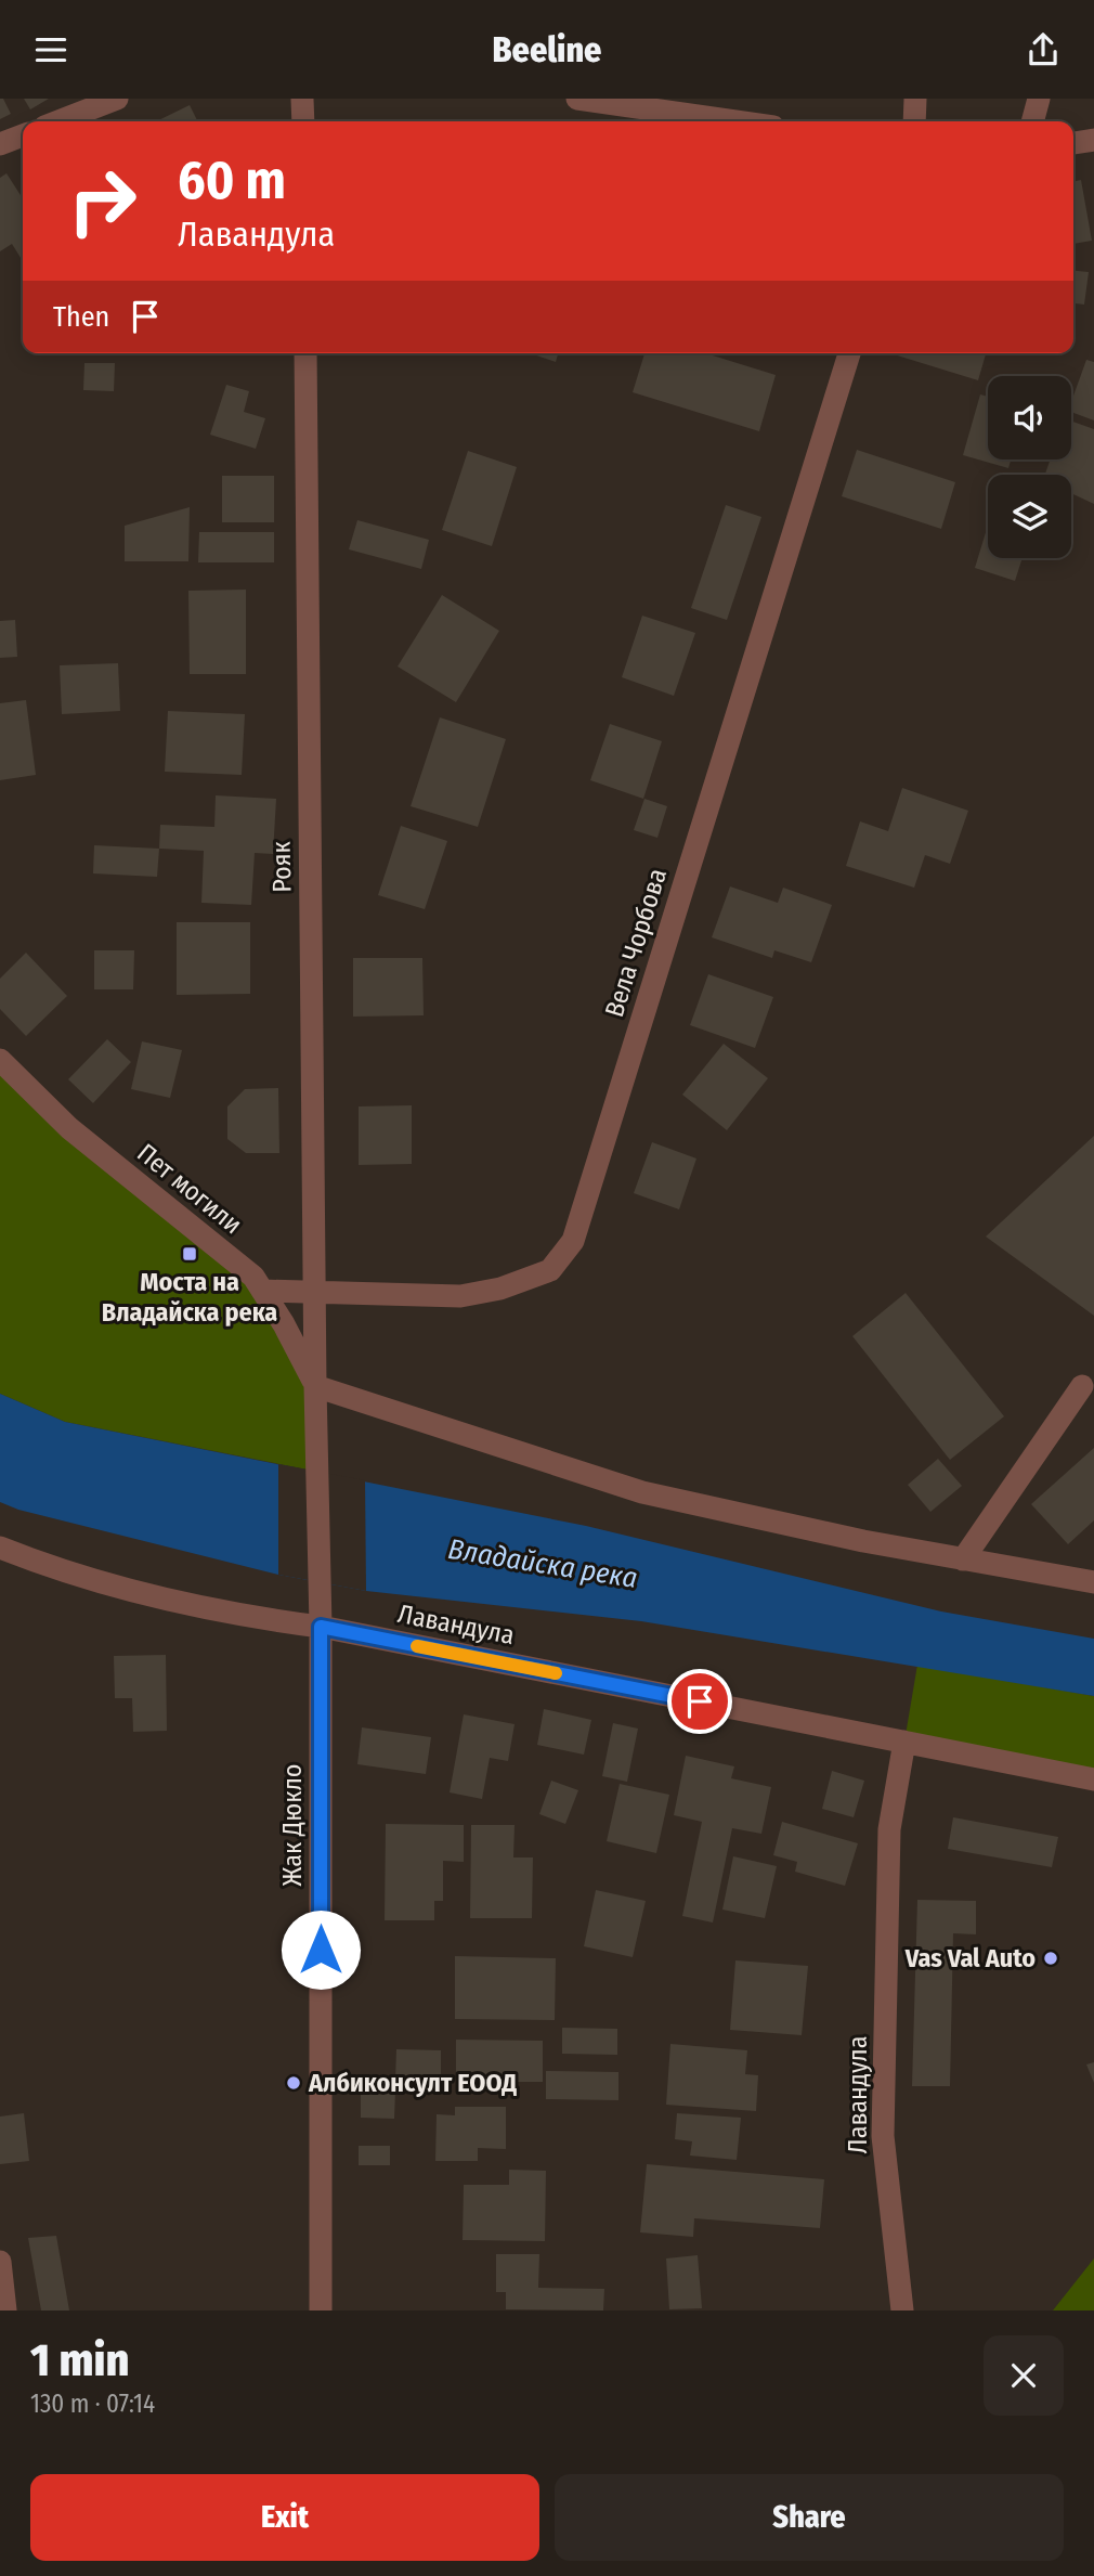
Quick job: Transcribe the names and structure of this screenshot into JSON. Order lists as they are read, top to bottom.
{
  "streets": {
    "street": [
      "Рояк",
      "Вела Чорбова",
      "Пет могили",
      "Лавандула",
      "Жак Дюкло"
    ]
  },
  "crossings": [
    ["Рояк", "Вела Чорбова"],
    ["Рояк", "Пет могили"],
    ["Рояк", "Жак Дюкло"],
    ["Вела Чорбова", "Пет могили"],
    ["Пет могили", "Жак Дюкло"],
    ["Лавандула", "Жак Дюкло"]
  ],
  "water": ["Владайска река"],
  "places": {
    "transit": ["Моста на Владайска река"],
    "other": ["Vas Val Auto", "Албиконсулт ЕООД"]
  },
  "page": {
    "header": "Beeline",
    "turn": ["60 m", "Лавандула"],
    "then": "Then",
    "heading": ["1 min", "130 m · 07:14"],
    "buttons": ["Exit", "Share"]
  }
}
